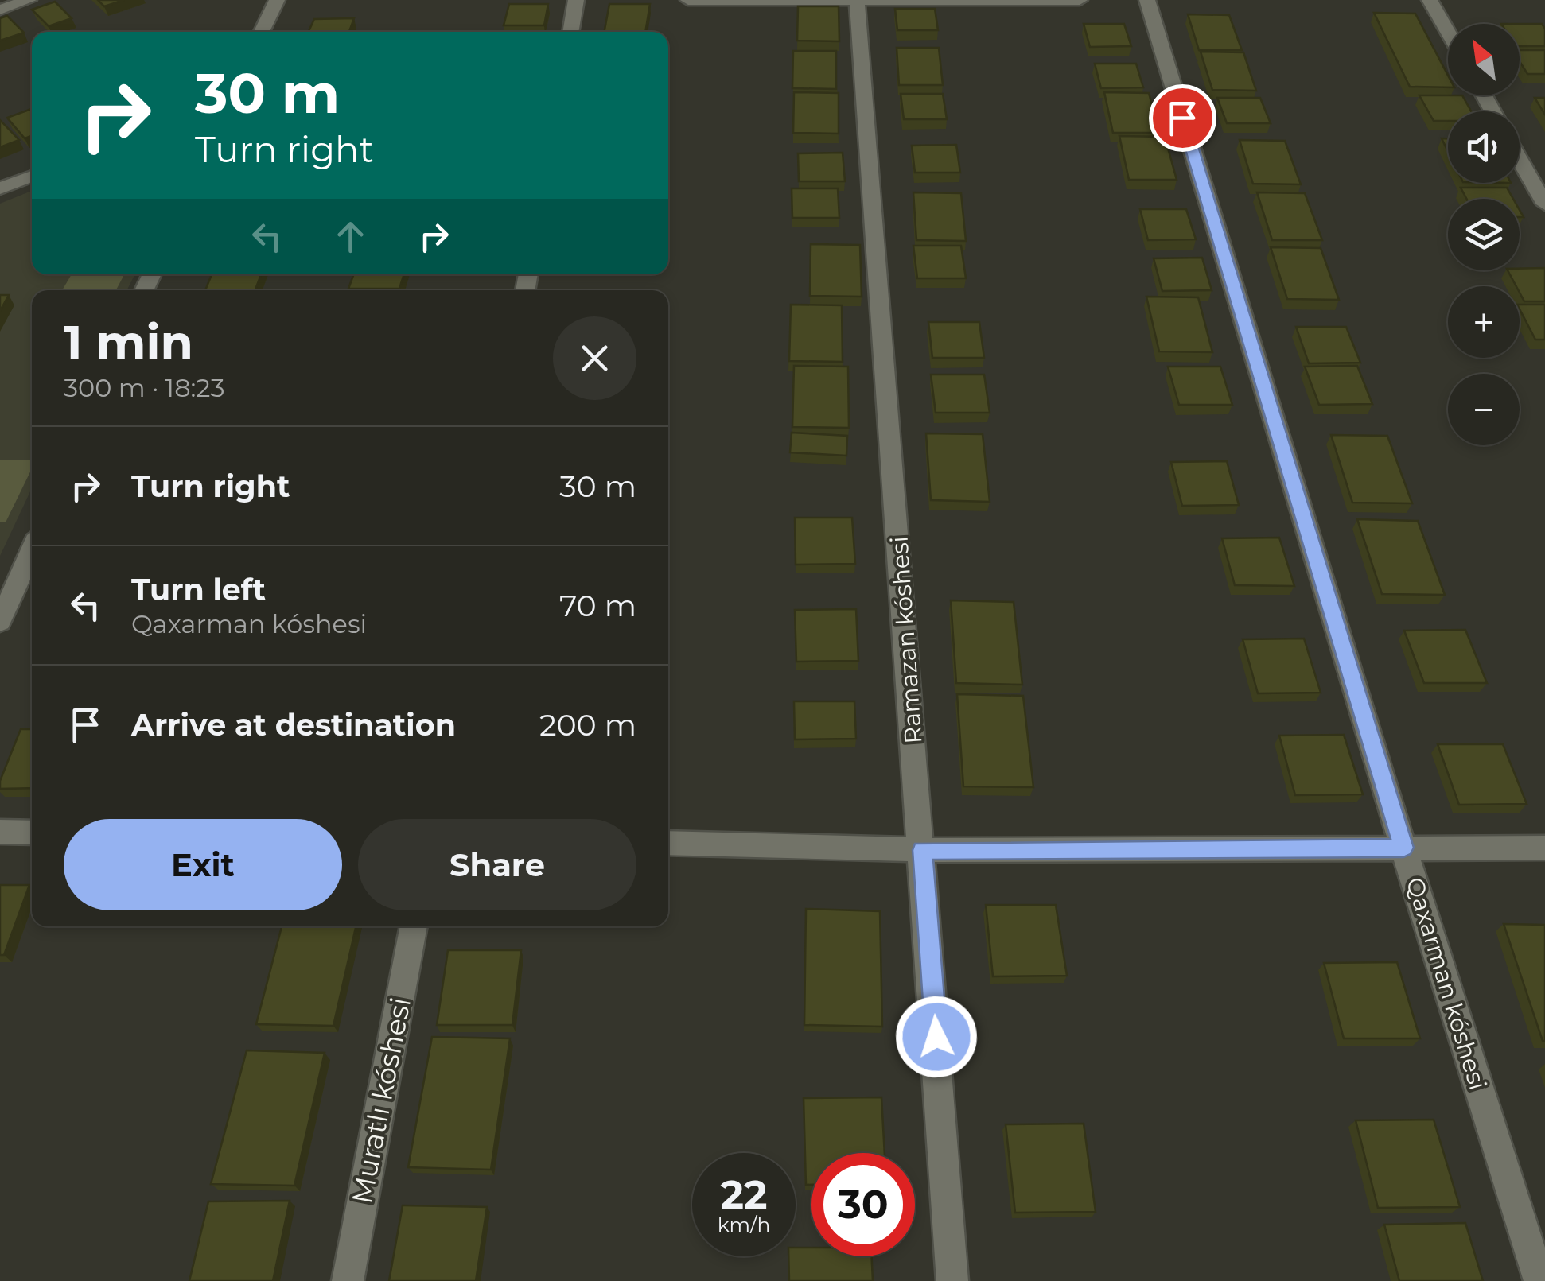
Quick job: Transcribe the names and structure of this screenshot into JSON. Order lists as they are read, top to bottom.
{
  "streets": {
    "street": ["Ramazan kóshesi", "Qaxarman kóshesi", "Muratlı kóshesi"]
  },
  "north": "top left",
  "page": {
    "map_buttons": ["+", "−"],
    "turn": ["30 m", "Turn right"],
    "heading": ["1 min", "300 m · 18:23"],
    "list": [
      {
        "name": "Turn right",
        "value": "30 m"
      },
      {
        "name": "Turn left",
        "note": "Qaxarman kóshesi",
        "value": "70 m"
      },
      {
        "name": "Arrive at destination",
        "value": "200 m"
      }
    ],
    "buttons": ["Exit", "Share"],
    "speed": "22 km/h",
    "limit": "30"
  }
}
